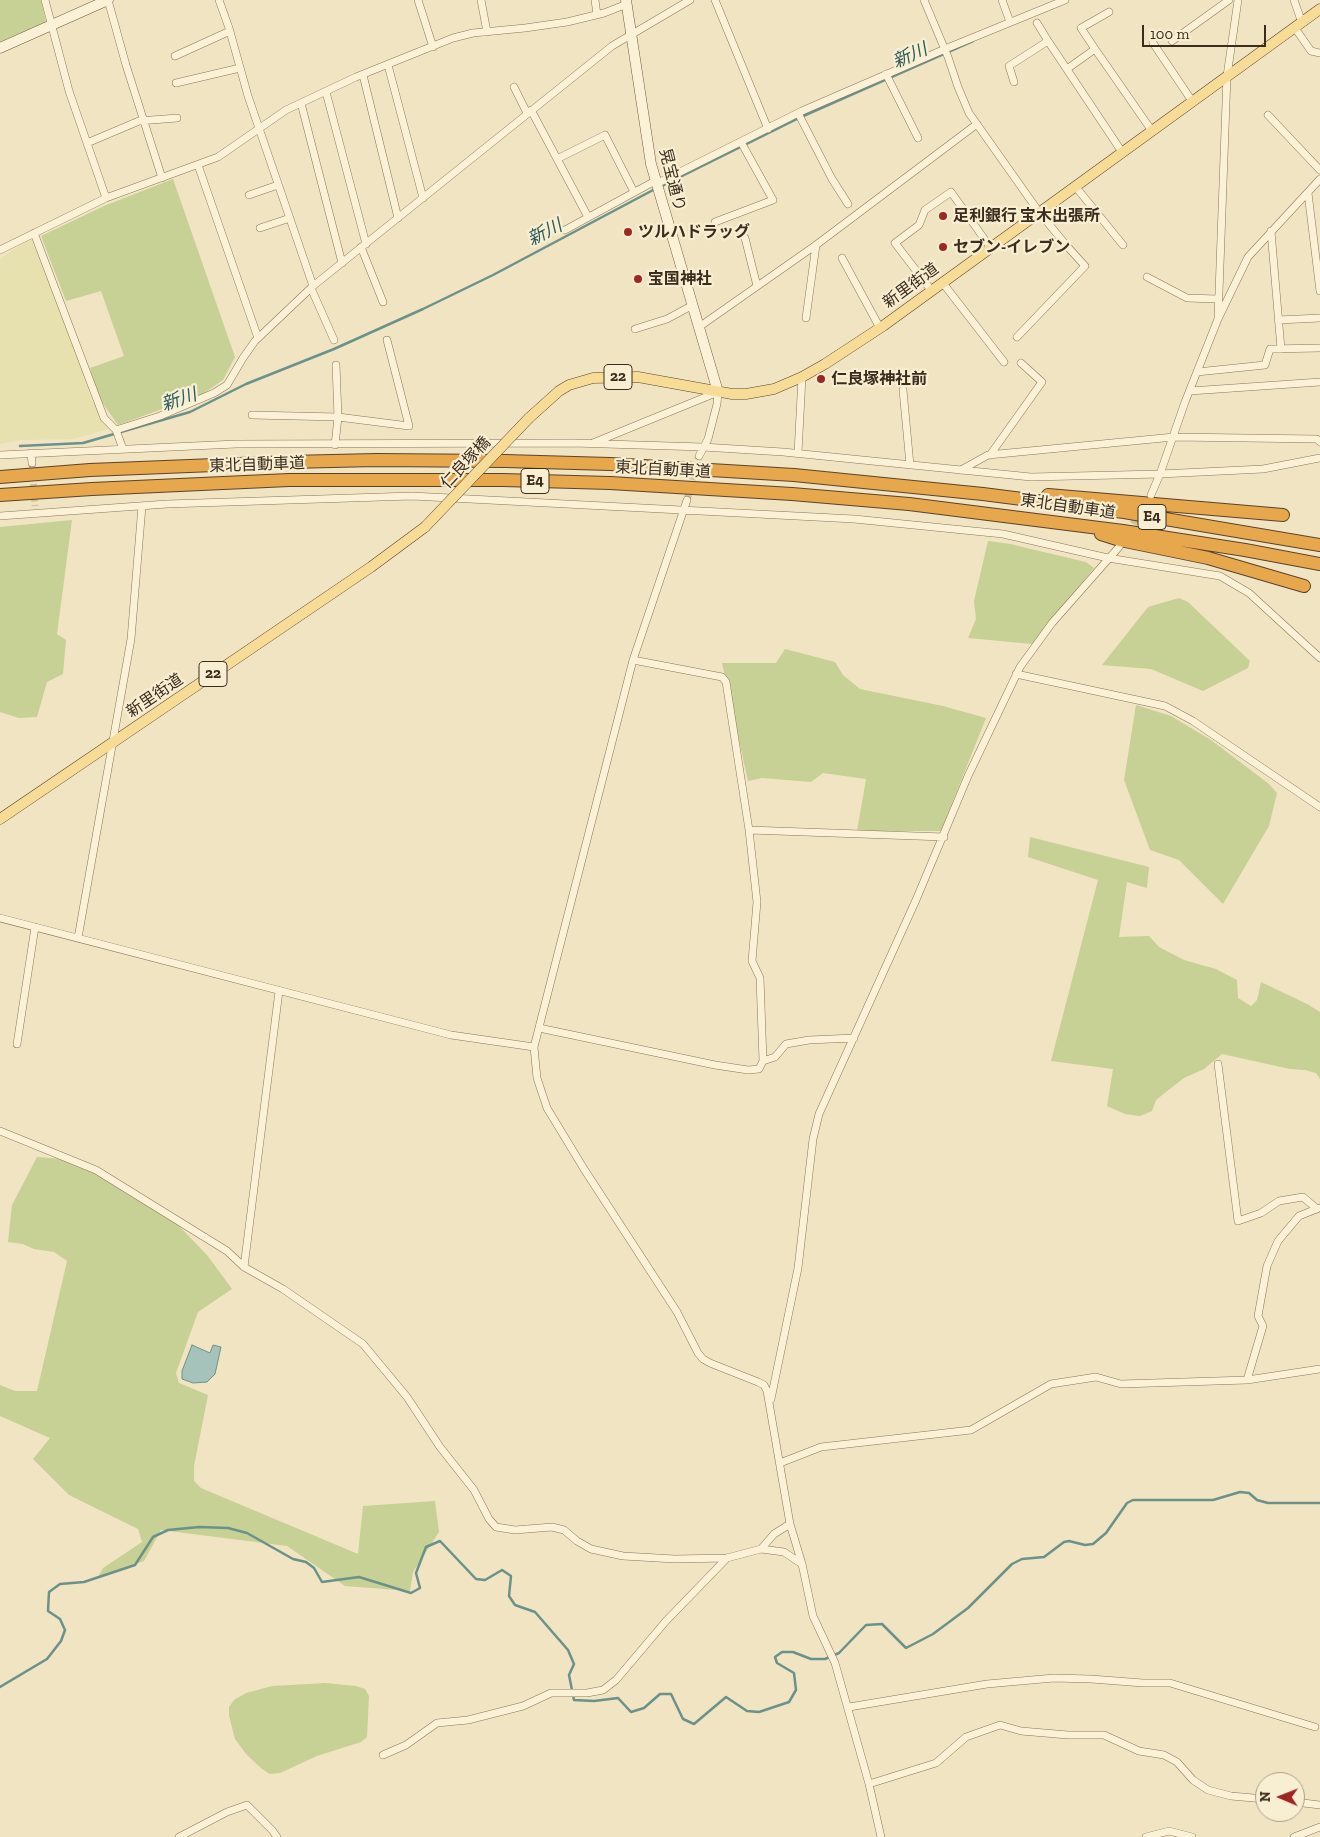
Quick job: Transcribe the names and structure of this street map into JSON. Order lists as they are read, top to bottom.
{
  "streets": {
    "highway": ["東北自動車道", "E4"],
    "main road": ["新里街道", "22", "仁良塚橋"],
    "street": ["晃宝通り"]
  },
  "crossings": [
    ["晃宝通り", "新里街道"],
    ["新里街道", "仁良塚橋"]
  ],
  "water": ["新川"],
  "places": [
    "足利銀行 宝木出張所",
    "ツルハドラッグ",
    "セブン-イレブン",
    "宝国神社",
    "仁良塚神社前"
  ],
  "scale_bar": "100 m",
  "north": "left"
}
